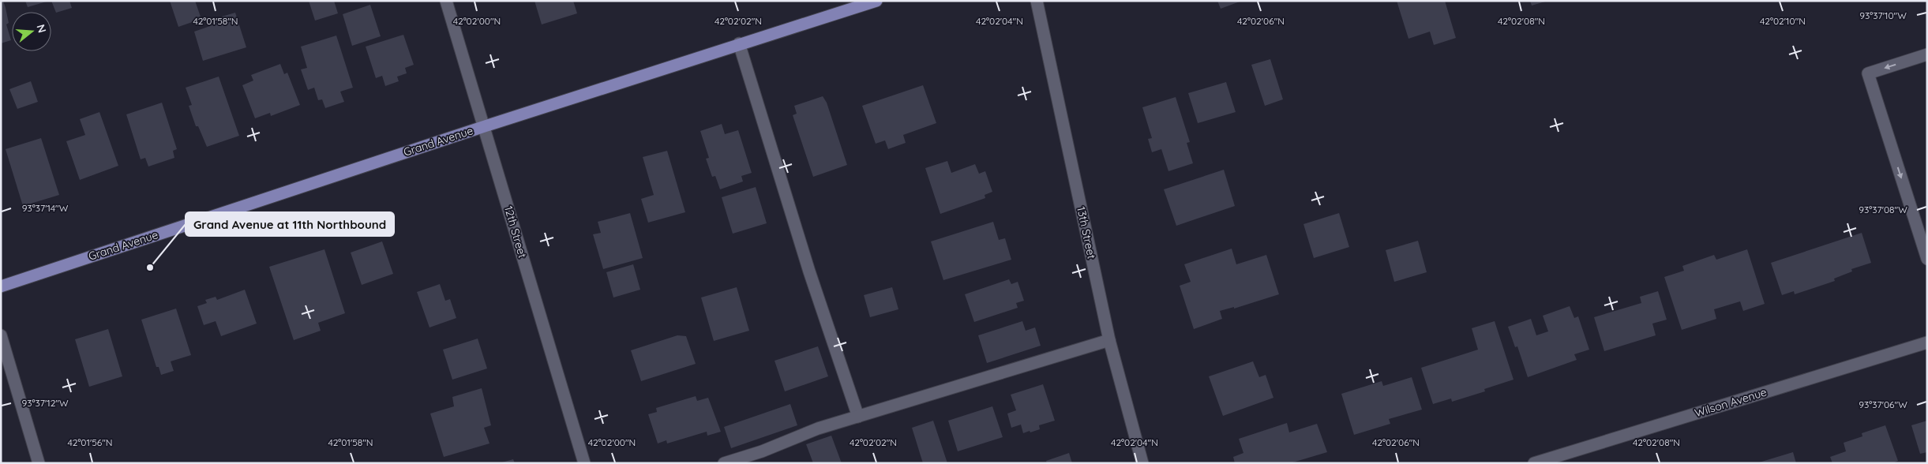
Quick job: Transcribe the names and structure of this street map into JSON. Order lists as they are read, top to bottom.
{
  "streets": {
    "main road": ["Grand Avenue"],
    "street": ["12th Street", "13th Street", "Wilson Avenue"]
  },
  "crossings": [
    ["Grand Avenue", "12th Street"]
  ],
  "places": ["Grand Avenue at 11th Northbound"],
  "north": "right",
  "coordinates": [
    "93°37'10\"W",
    "42°01'58\"N",
    "42°02'00\"N",
    "42°02'02\"N",
    "42°02'04\"N",
    "42°02'06\"N",
    "42°02'08\"N",
    "42°02'10\"N",
    "93°37'14\"W",
    "93°37'08\"W",
    "93°37'12\"W",
    "93°37'06\"W",
    "42°01'56\"N"
  ]
}
